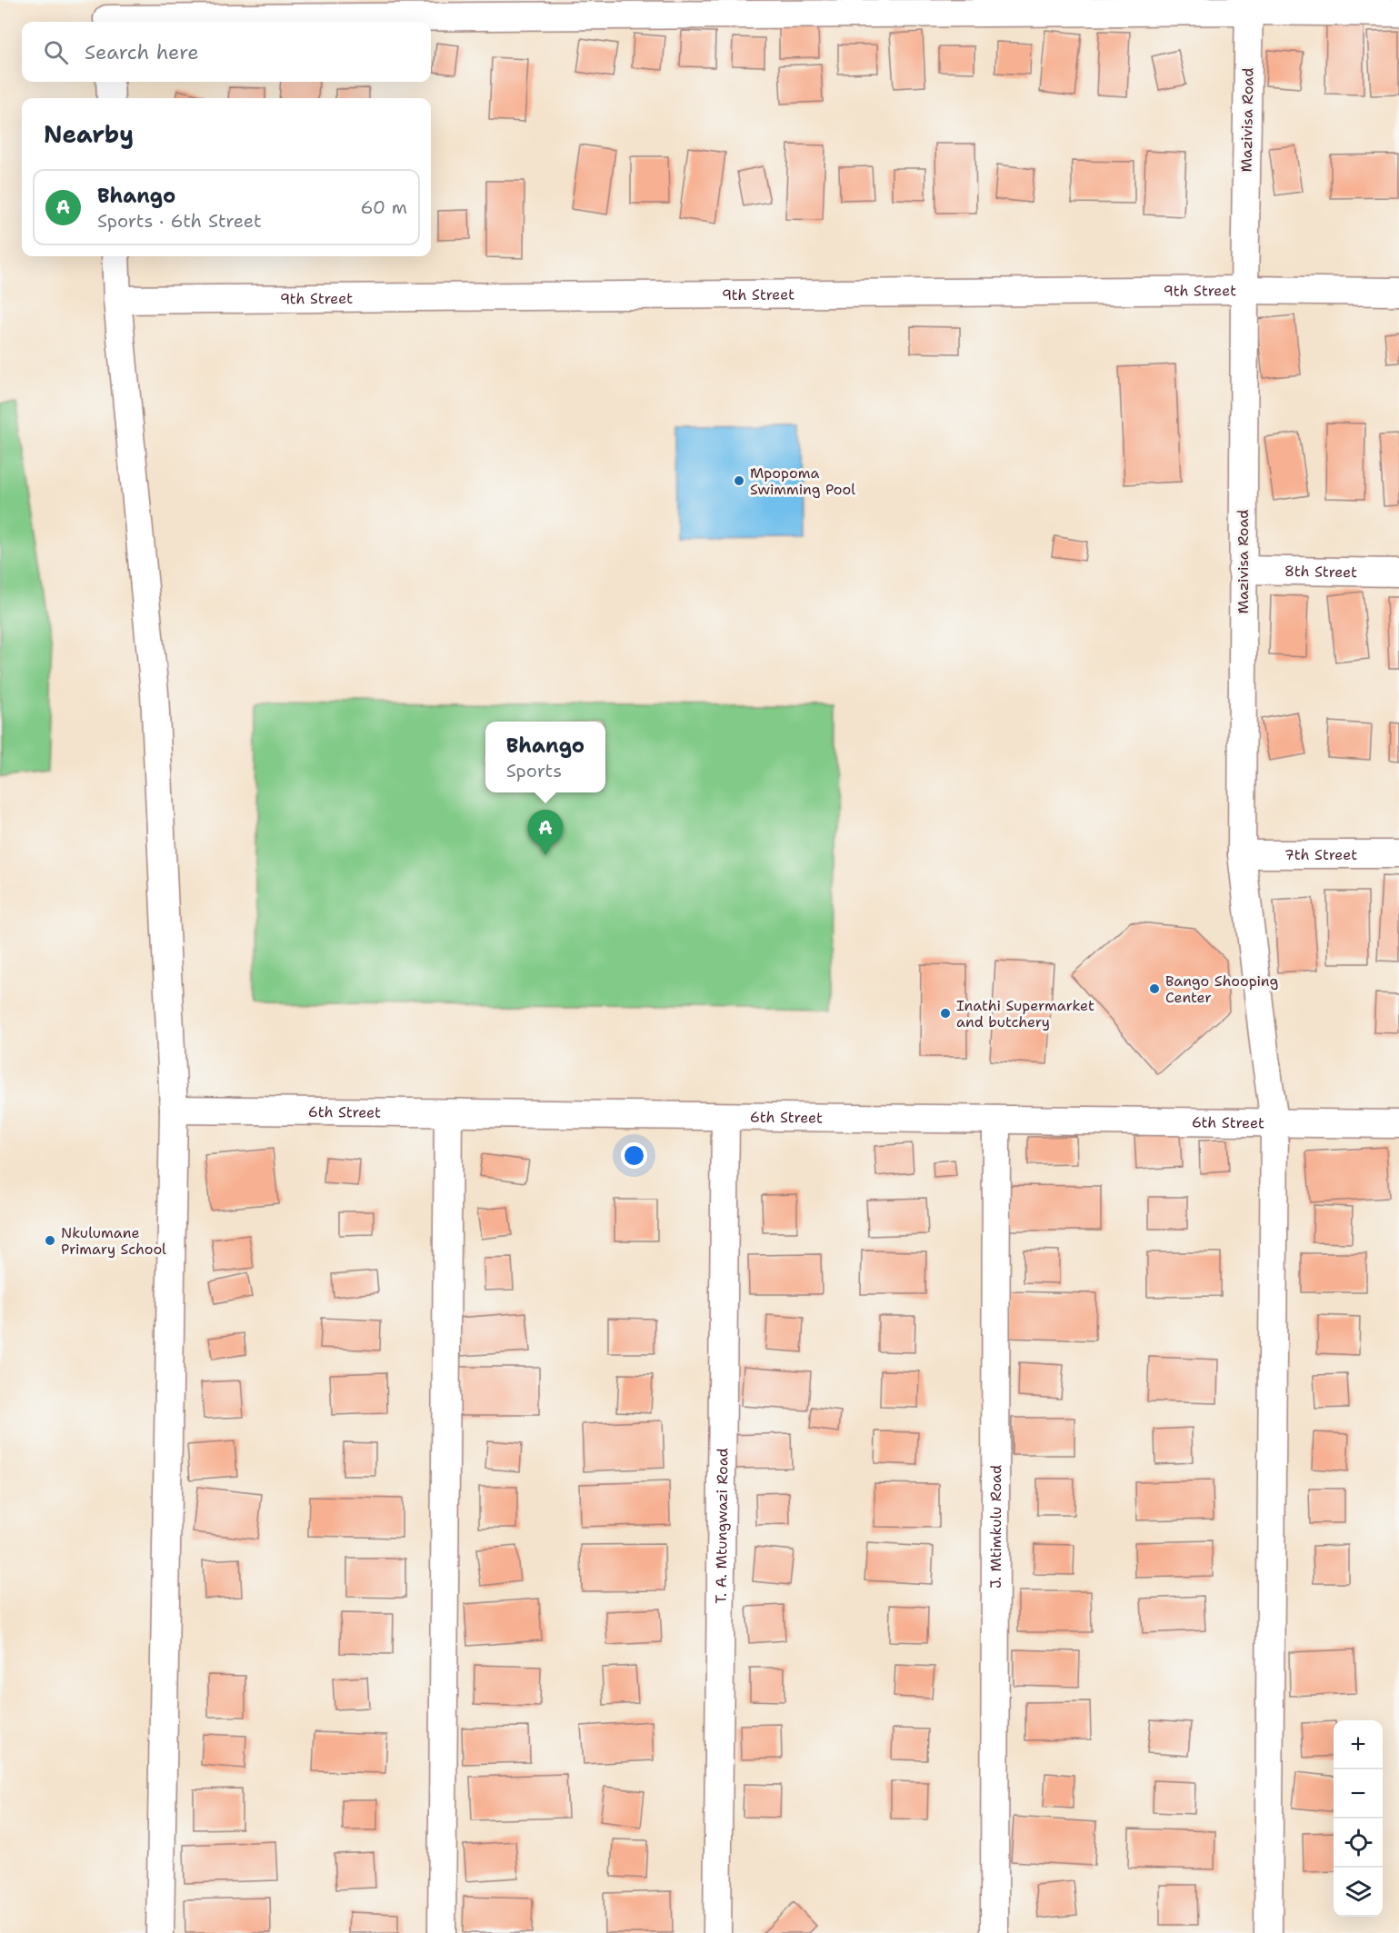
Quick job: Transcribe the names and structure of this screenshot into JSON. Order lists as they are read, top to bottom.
{
  "streets": {
    "street": [
      "Mazivisa Road",
      "9th Street",
      "8th Street",
      "7th Street",
      "6th Street",
      "T. A. Mtungwazi Road",
      "J. Mtimkulu Road"
    ]
  },
  "crossings": [
    ["Mazivisa Road", "9th Street"],
    ["Mazivisa Road", "8th Street"],
    ["Mazivisa Road", "7th Street"],
    ["Mazivisa Road", "6th Street"],
    ["6th Street", "T. A. Mtungwazi Road"],
    ["6th Street", "J. Mtimkulu Road"]
  ],
  "places": [
    "Mpopoma Swimming Pool",
    "Bango Shooping Center",
    "Inathi Supermarket and butchery",
    "Nkulumane Primary School"
  ],
  "page": {
    "search": "Search here",
    "heading": "Nearby",
    "list": [
      {
        "mark": "A",
        "name": "Bhango",
        "note": "Sports · 6th Street",
        "value": "60 m"
      }
    ],
    "popup": ["Bhango", "Sports"],
    "pins": "A",
    "map_buttons": ["+", "−"]
  }
}
